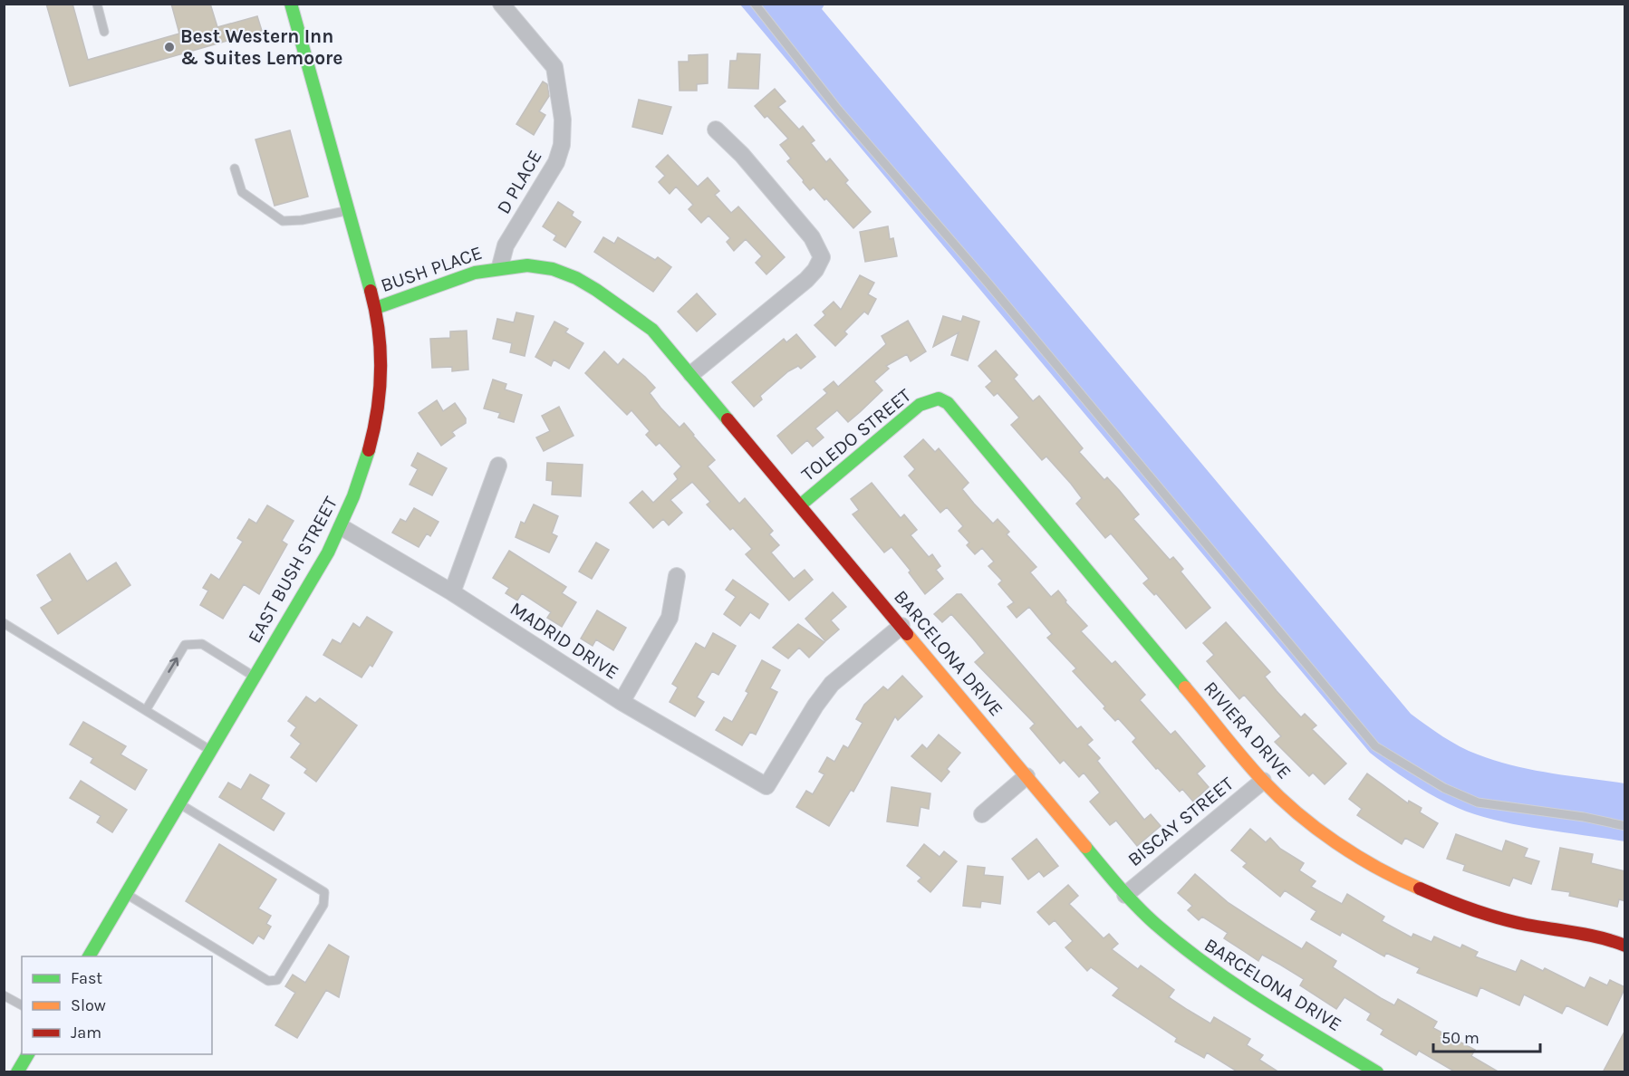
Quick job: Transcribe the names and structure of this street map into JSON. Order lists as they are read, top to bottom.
{
  "streets": {
    "street": [
      "D PLACE",
      "BUSH PLACE",
      "TOLEDO STREET",
      "EAST BUSH STREET",
      "MADRID DRIVE",
      "BARCELONA DRIVE",
      "RIVIERA DRIVE",
      "BISCAY STREET"
    ]
  },
  "crossings": [
    ["D PLACE", "BUSH PLACE"],
    ["D PLACE", "BARCELONA DRIVE"],
    ["BUSH PLACE", "EAST BUSH STREET"],
    ["BUSH PLACE", "BARCELONA DRIVE"],
    ["TOLEDO STREET", "BARCELONA DRIVE"],
    ["TOLEDO STREET", "RIVIERA DRIVE"],
    ["EAST BUSH STREET", "MADRID DRIVE"],
    ["MADRID DRIVE", "BARCELONA DRIVE"],
    ["BARCELONA DRIVE", "BISCAY STREET"],
    ["RIVIERA DRIVE", "BISCAY STREET"]
  ],
  "places": ["Best Western Inn & Suites Lemoore"],
  "legend": ["Fast", "Slow", "Jam"],
  "scale_bar": "50 m"
}
